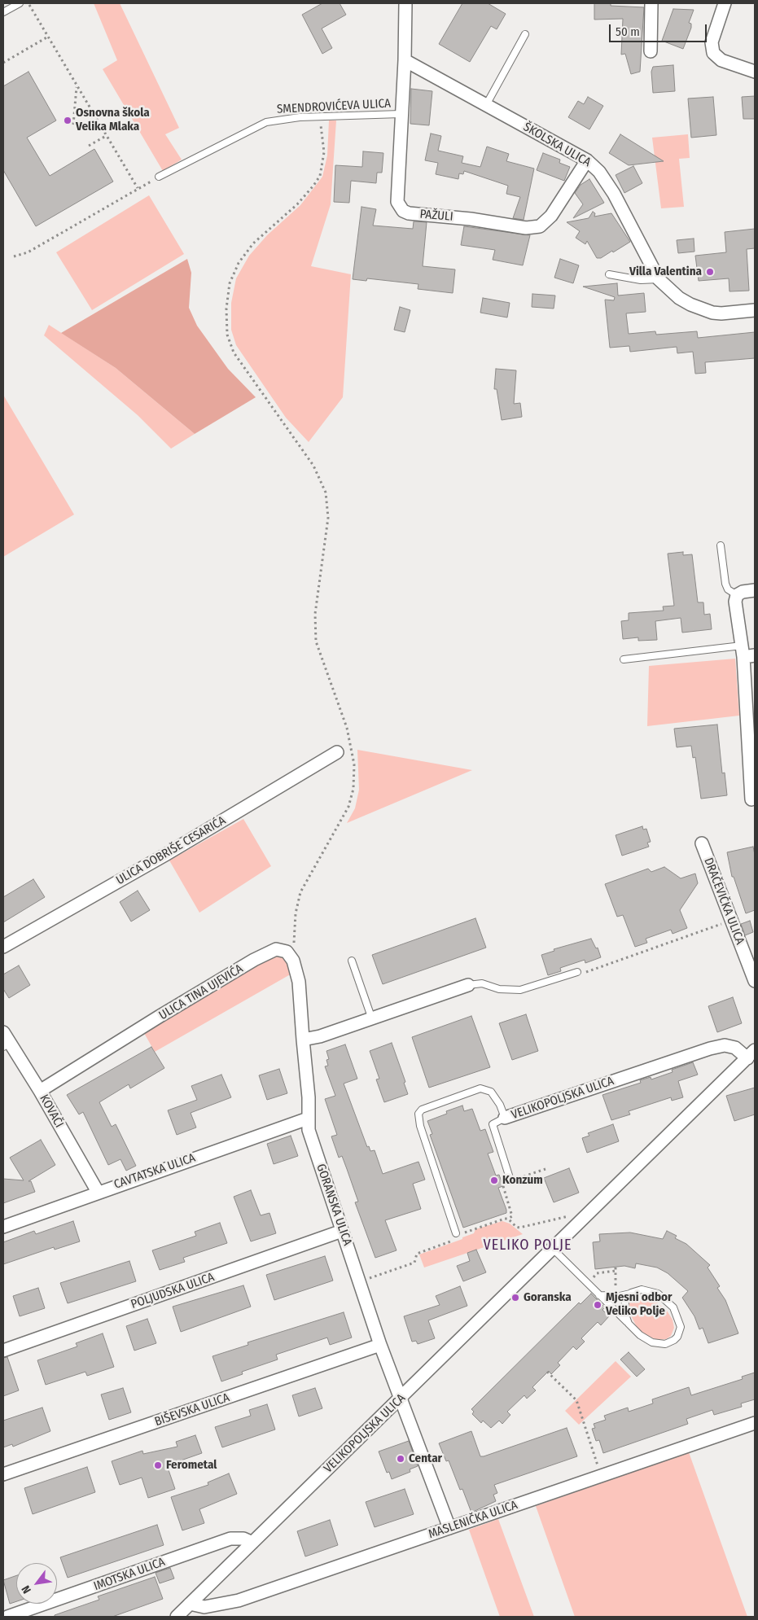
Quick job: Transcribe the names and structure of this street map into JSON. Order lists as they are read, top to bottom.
{
  "streets": {
    "street": [
      "ŠKOLSKA ULICA",
      "PAŽULI",
      "ULICA DOBRIŠE CESARIĆA",
      "DRAČEVIČKA ULICA",
      "ULICA TINA UJEVIĆA",
      "VELIKOPOLJSKA ULICA",
      "KOVAČI",
      "CAVTATSKA ULICA",
      "GORANSKA ULICA",
      "POLJUDSKA ULICA",
      "BIŠEVSKA ULICA",
      "MASLENIČKA ULICA",
      "IMOTSKA ULICA"
    ],
    "lane": ["SMENDROVIĆEVA ULICA"]
  },
  "crossings": [
    ["SMENDROVIĆEVA ULICA", "PAŽULI"],
    ["ŠKOLSKA ULICA", "PAŽULI"],
    ["ULICA TINA UJEVIĆA", "KOVAČI"],
    ["VELIKOPOLJSKA ULICA", "GORANSKA ULICA"],
    ["VELIKOPOLJSKA ULICA", "MASLENIČKA ULICA"],
    ["VELIKOPOLJSKA ULICA", "IMOTSKA ULICA"],
    ["KOVAČI", "CAVTATSKA ULICA"],
    ["CAVTATSKA ULICA", "GORANSKA ULICA"],
    ["GORANSKA ULICA", "POLJUDSKA ULICA"],
    ["GORANSKA ULICA", "BIŠEVSKA ULICA"],
    ["GORANSKA ULICA", "MASLENIČKA ULICA"]
  ],
  "districts": ["VELIKO POLJE"],
  "places": [
    "Osnovna škola Velika Mlaka",
    "Villa Valentina",
    "Konzum",
    "Goranska",
    "Mjesni odbor Veliko Polje",
    "Centar",
    "Ferometal"
  ],
  "scale_bar": "50 m",
  "north": "bottom left"
}
